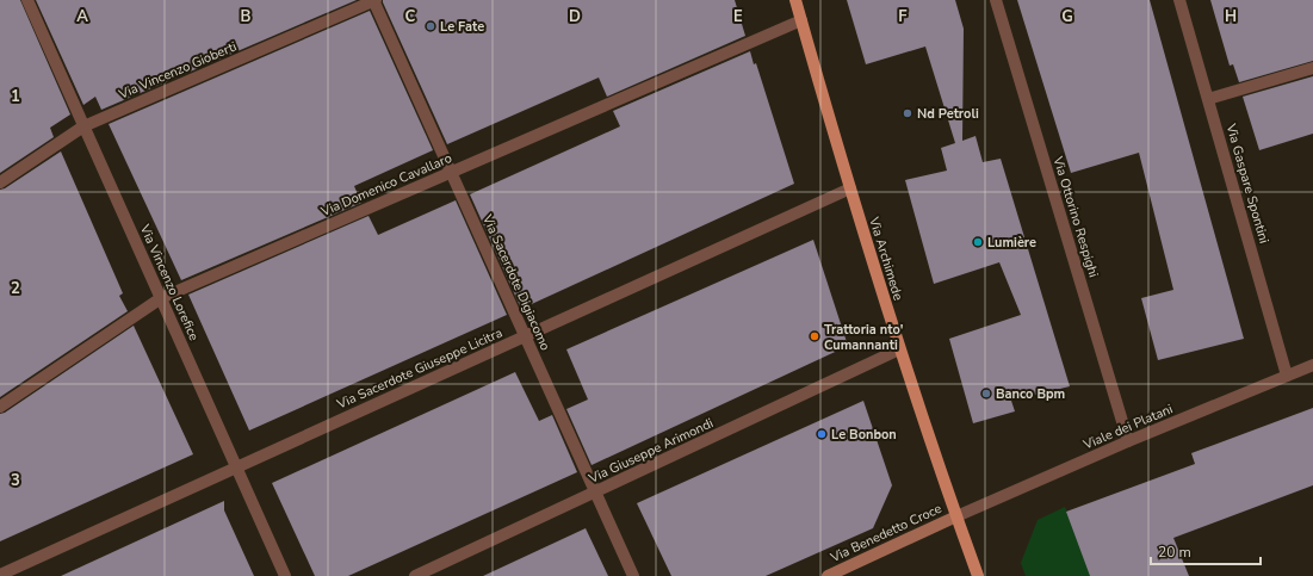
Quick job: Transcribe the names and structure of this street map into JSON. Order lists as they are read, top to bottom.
{
  "streets": {
    "main road": ["Via Archimede", "Via Benedetto Croce"],
    "street": [
      "Via Vincenzo Gioberti",
      "Via Gaspare Spontini",
      "Via Domenico Cavallaro",
      "Via Ottorino Respighi",
      "Via Vincenzo Lorefice",
      "Via Sacerdote Digiacomo",
      "Via Sacerdote Giuseppe Licitra",
      "Viale dei Platani",
      "Via Giuseppe Arimondi"
    ]
  },
  "crossings": [
    ["Via Vincenzo Gioberti", "Via Vincenzo Lorefice"],
    ["Via Vincenzo Gioberti", "Via Sacerdote Digiacomo"],
    ["Via Gaspare Spontini", "Viale dei Platani"],
    ["Via Domenico Cavallaro", "Via Archimede"],
    ["Via Domenico Cavallaro", "Via Vincenzo Lorefice"],
    ["Via Domenico Cavallaro", "Via Sacerdote Digiacomo"],
    ["Via Ottorino Respighi", "Viale dei Platani"],
    ["Via Archimede", "Via Sacerdote Giuseppe Licitra"],
    ["Via Archimede", "Viale dei Platani"],
    ["Via Archimede", "Via Giuseppe Arimondi"],
    ["Via Archimede", "Via Benedetto Croce"],
    ["Via Vincenzo Lorefice", "Via Sacerdote Giuseppe Licitra"],
    ["Via Sacerdote Digiacomo", "Via Sacerdote Giuseppe Licitra"],
    ["Via Sacerdote Digiacomo", "Via Giuseppe Arimondi"],
    ["Viale dei Platani", "Via Benedetto Croce"]
  ],
  "places": [
    "Le Fate",
    "Nd Petroli",
    "Lumière",
    "Trattoria nto' Cumannanti",
    "Banco Bpm",
    "Le Bonbon"
  ],
  "scale_bar": "20 m",
  "grid": {
    "columns": [
      "A",
      "B",
      "C",
      "D",
      "E",
      "F",
      "G",
      "H"
    ],
    "rows": ["1", "2", "3"]
  }
}
